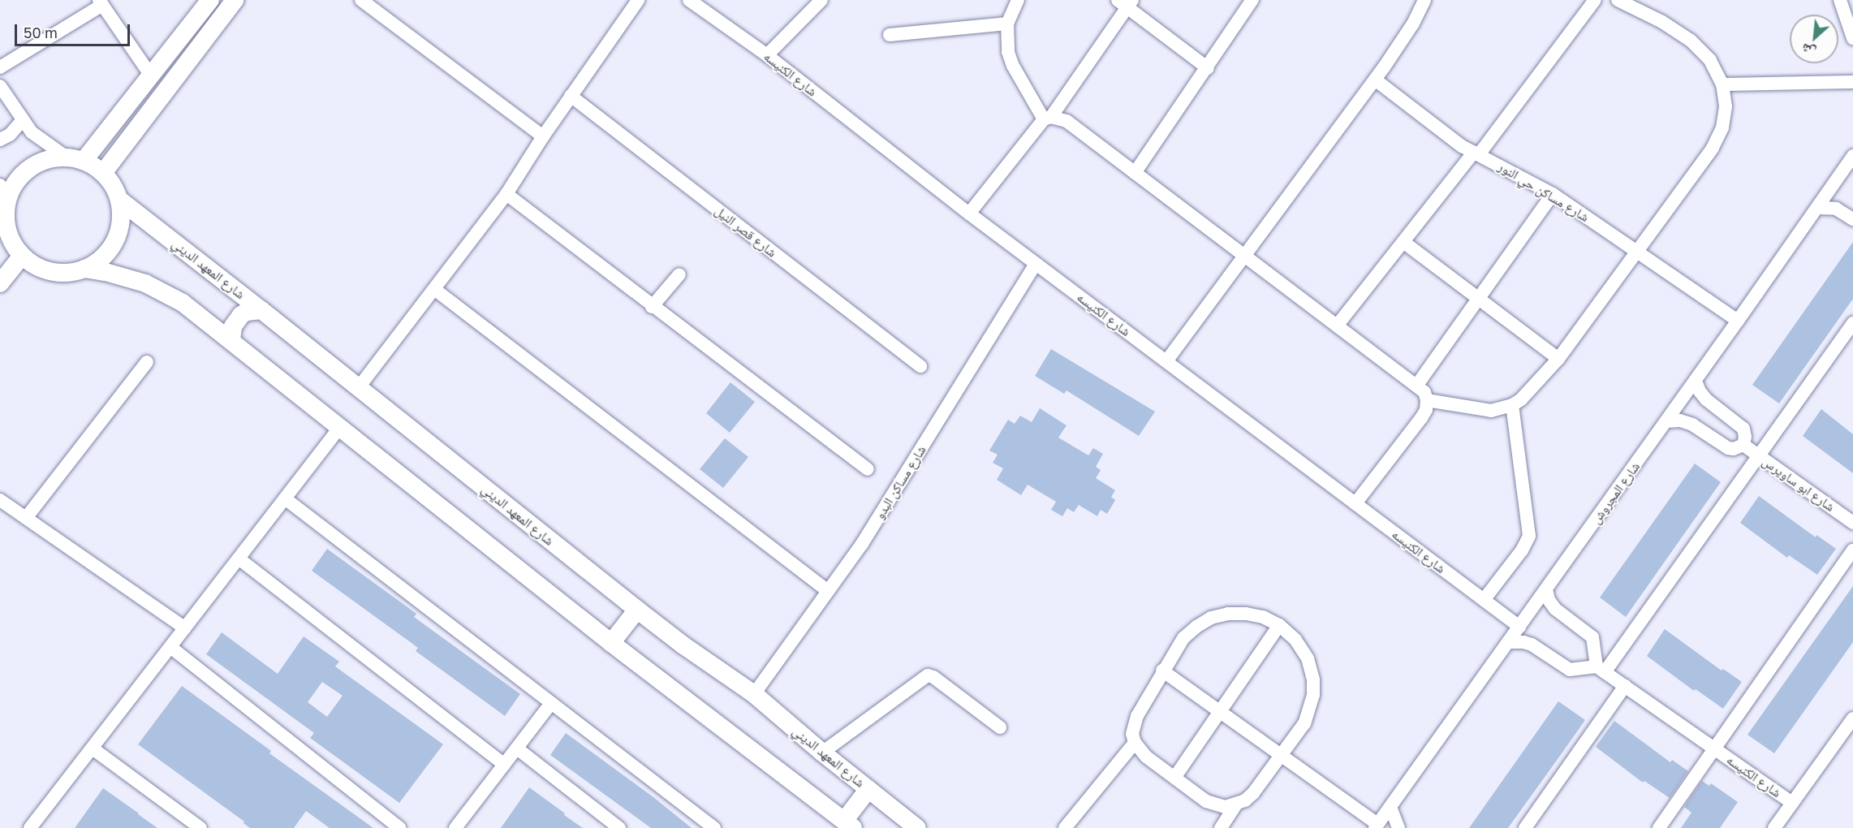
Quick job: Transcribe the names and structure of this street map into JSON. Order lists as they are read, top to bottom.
{
  "streets": {
    "street": [
      "شارع الكنيسه",
      "شارع مساكن حي النور",
      "شارع قصر النيل",
      "شارع المعهد الديني",
      "شارع مساكن البدو",
      "شارع ابو ساويرس",
      "شارع المجروش"
    ]
  },
  "crossings": [
    ["شارع الكنيسه", "شارع مساكن البدو"],
    ["شارع الكنيسه", "شارع المجروش"],
    ["شارع مساكن حي النور", "شارع المجروش"],
    ["شارع المعهد الديني", "شارع مساكن البدو"]
  ],
  "scale_bar": "50 m",
  "north": "bottom left"
}
